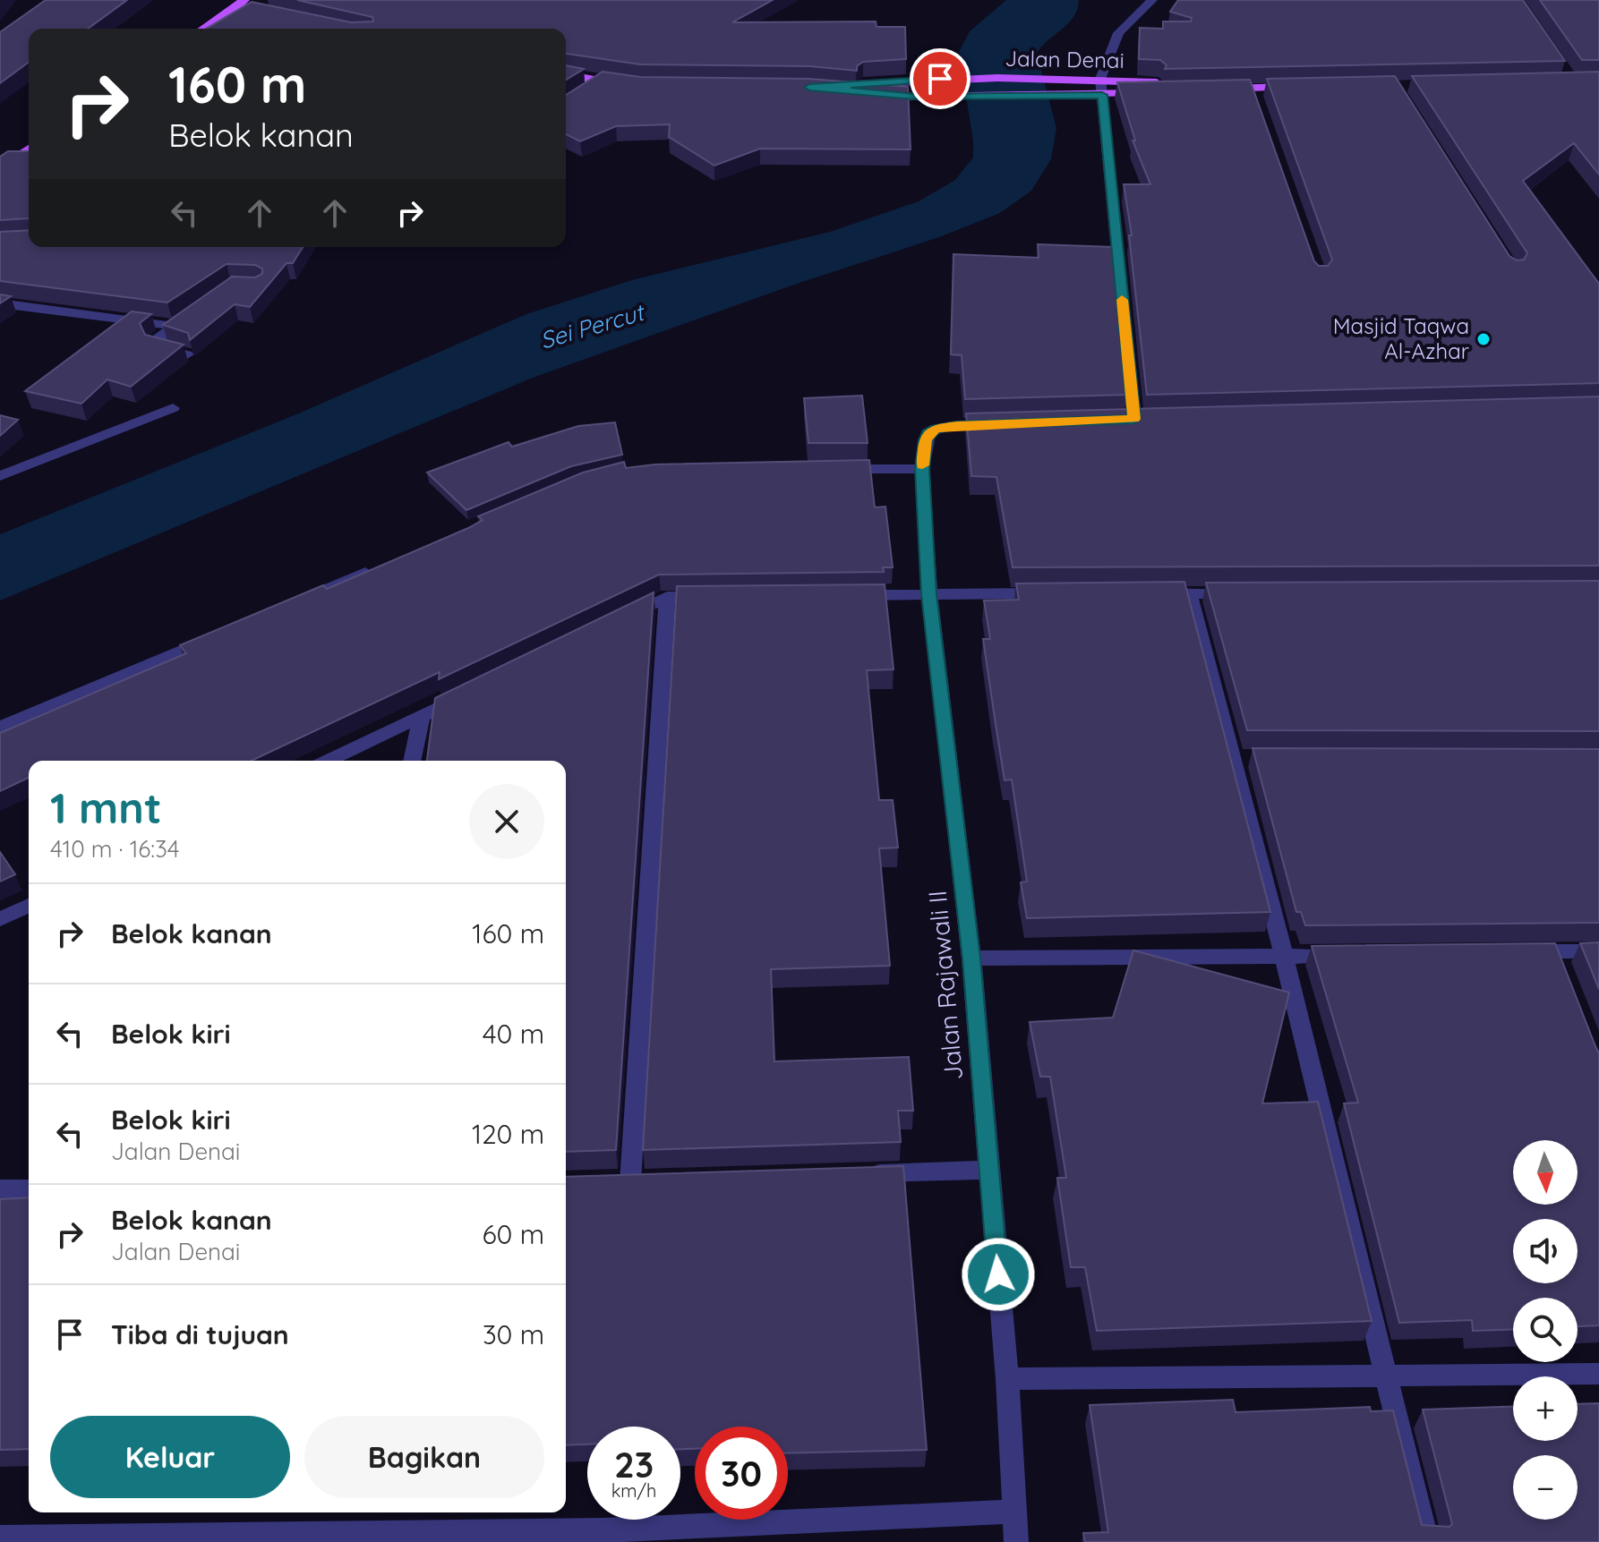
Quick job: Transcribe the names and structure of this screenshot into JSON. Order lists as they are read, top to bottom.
{
  "streets": {
    "main road": ["Jalan Denai"],
    "street": ["Jalan Rajawali II"]
  },
  "water": ["Sei Percut"],
  "places": ["Masjid Taqwa Al-Azhar"],
  "north": "bottom",
  "page": {
    "turn": ["160 m", "Belok kanan"],
    "heading": ["1 mnt", "410 m · 16:34"],
    "list": [
      {
        "name": "Belok kanan",
        "value": "160 m"
      },
      {
        "name": "Belok kiri",
        "value": "40 m"
      },
      {
        "name": "Belok kiri",
        "note": "Jalan Denai",
        "value": "120 m"
      },
      {
        "name": "Belok kanan",
        "note": "Jalan Denai",
        "value": "60 m"
      },
      {
        "name": "Tiba di tujuan",
        "value": "30 m"
      }
    ],
    "map_buttons": ["+", "−"],
    "buttons": ["Keluar", "Bagikan"],
    "speed": "23 km/h",
    "limit": "30"
  }
}
